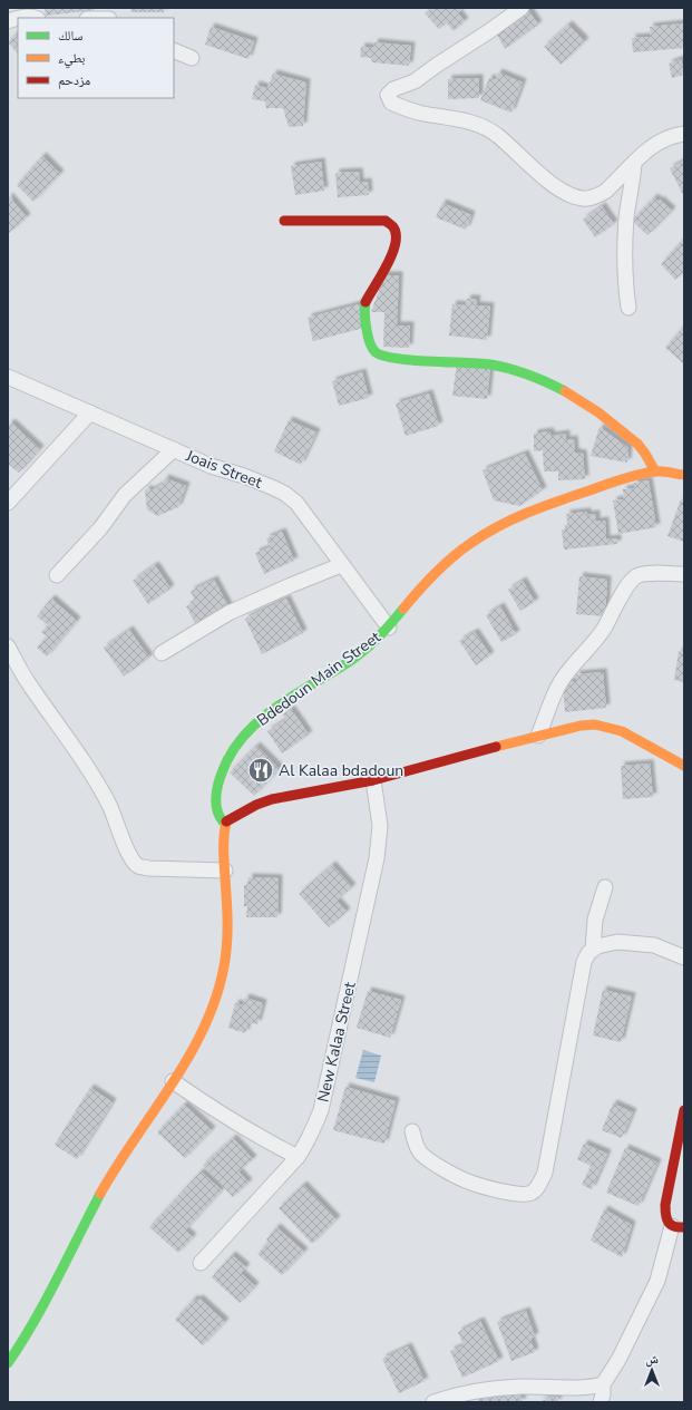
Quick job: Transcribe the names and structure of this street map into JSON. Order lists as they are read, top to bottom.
{
  "streets": {
    "main road": ["Bdedoun Main Street"],
    "street": ["Joais Street", "New Kalaa Street"]
  },
  "crossings": [
    ["Joais Street", "Bdedoun Main Street"]
  ],
  "places": {
    "restaurant": ["Al Kalaa bdadoun"]
  },
  "legend": ["سالك", "بطيء", "مزدحم"],
  "north": "top"
}
